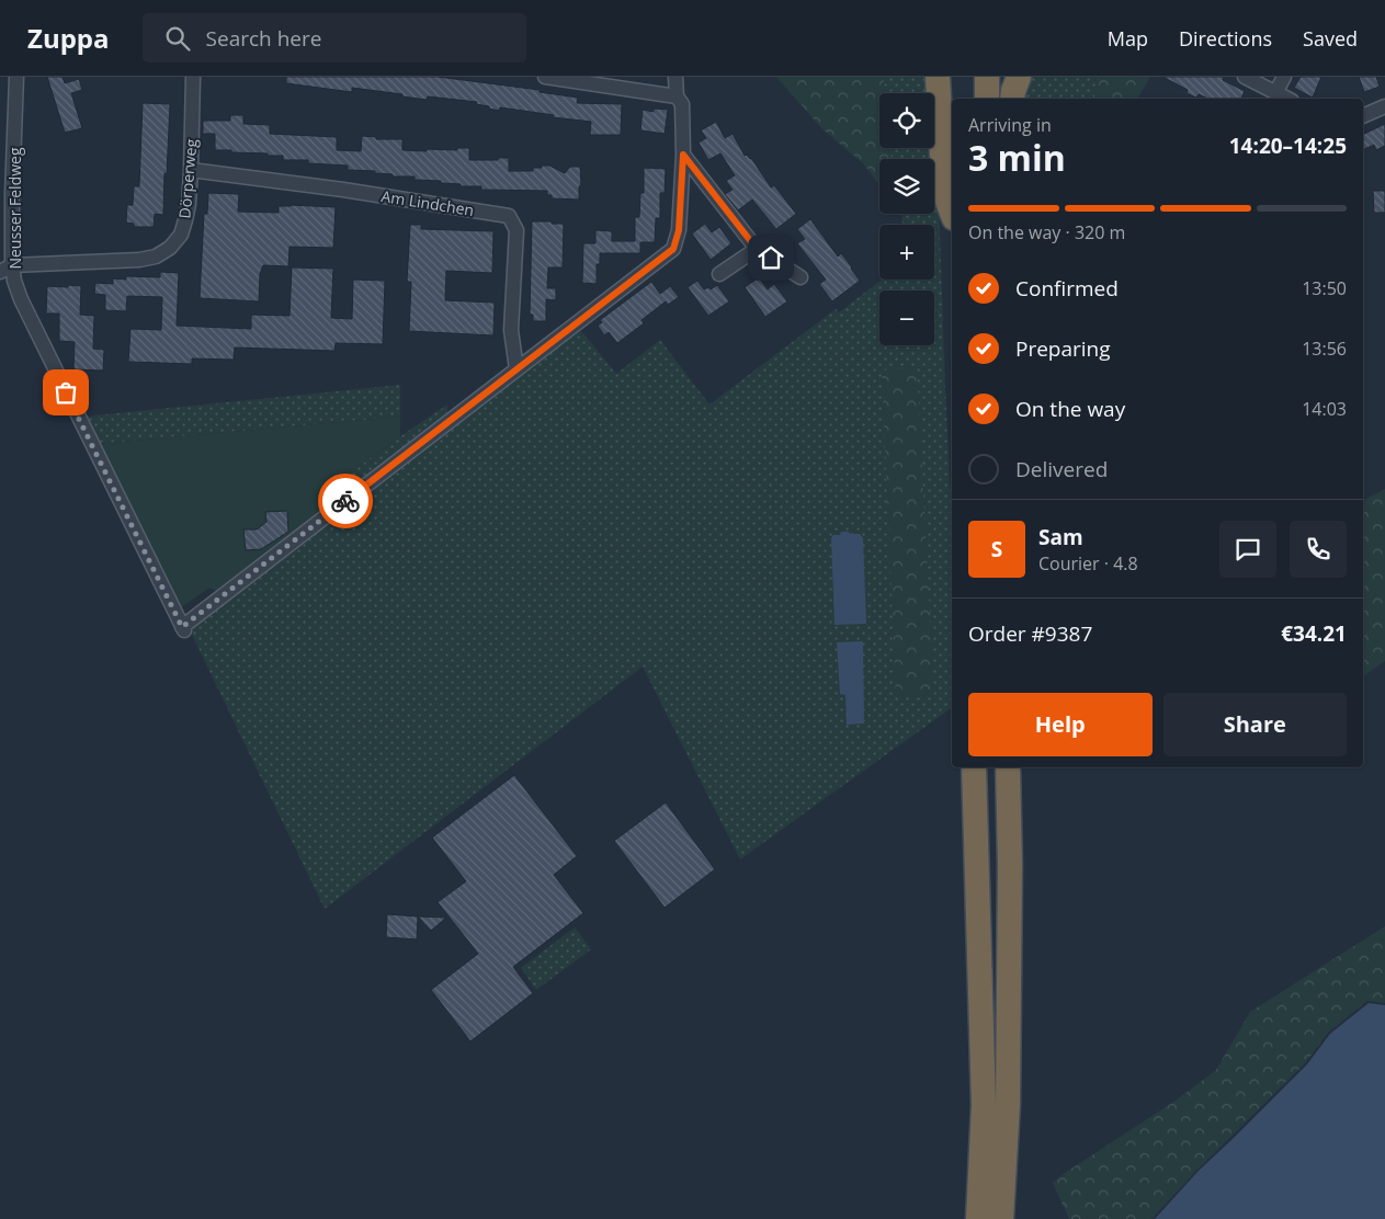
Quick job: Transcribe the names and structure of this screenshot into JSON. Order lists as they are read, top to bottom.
{
  "streets": {
    "street": ["Dörperweg", "Am Lindchen", "Neusser Feldweg"]
  },
  "crossings": [
    ["Dörperweg", "Am Lindchen"],
    ["Dörperweg", "Neusser Feldweg"],
    ["Am Lindchen", "Neusser Feldweg"]
  ],
  "page": {
    "header": "Zuppa",
    "search": "Search here",
    "nav": ["Map", "Directions", "Saved"],
    "map_buttons": ["+", "−"],
    "heading": ["3 min", "Arriving in", "14:20–14:25"],
    "panel": [
      "Sam",
      "Courier · 4.8",
      "Order #9387",
      "€34.21"
    ],
    "bar": "On the way · 320 m",
    "list": [
      ["Confirmed", "13:50"],
      ["Preparing", "13:56"],
      ["On the way", "14:03"],
      "Delivered"
    ],
    "round": "S",
    "buttons": ["Help", "Share"]
  }
}
